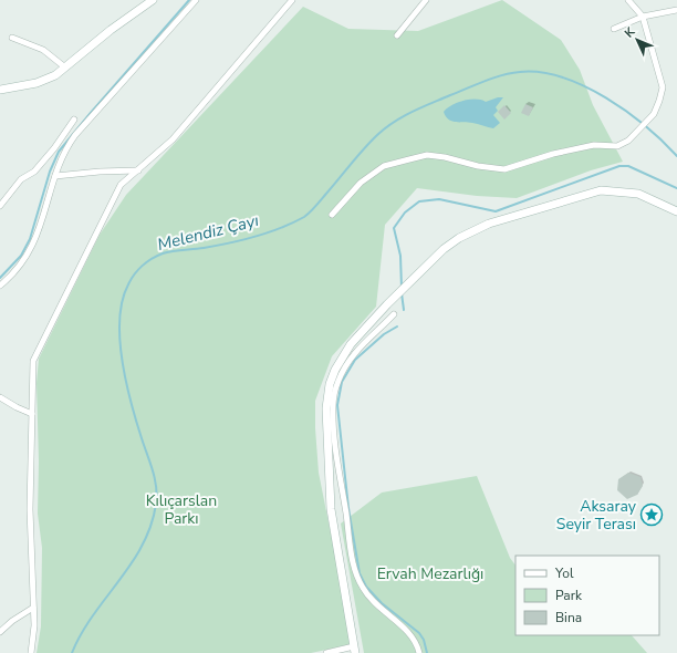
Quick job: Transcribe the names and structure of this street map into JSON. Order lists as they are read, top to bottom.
{
  "water": ["Melendiz Çayı"],
  "parks": ["Kılıçarslan Parkı", "Ervah Mezarlığı"],
  "places": {
    "place": ["Aksaray Seyir Terası"]
  },
  "legend": ["Yol", "Park", "Bina"],
  "north": "top left"
}
